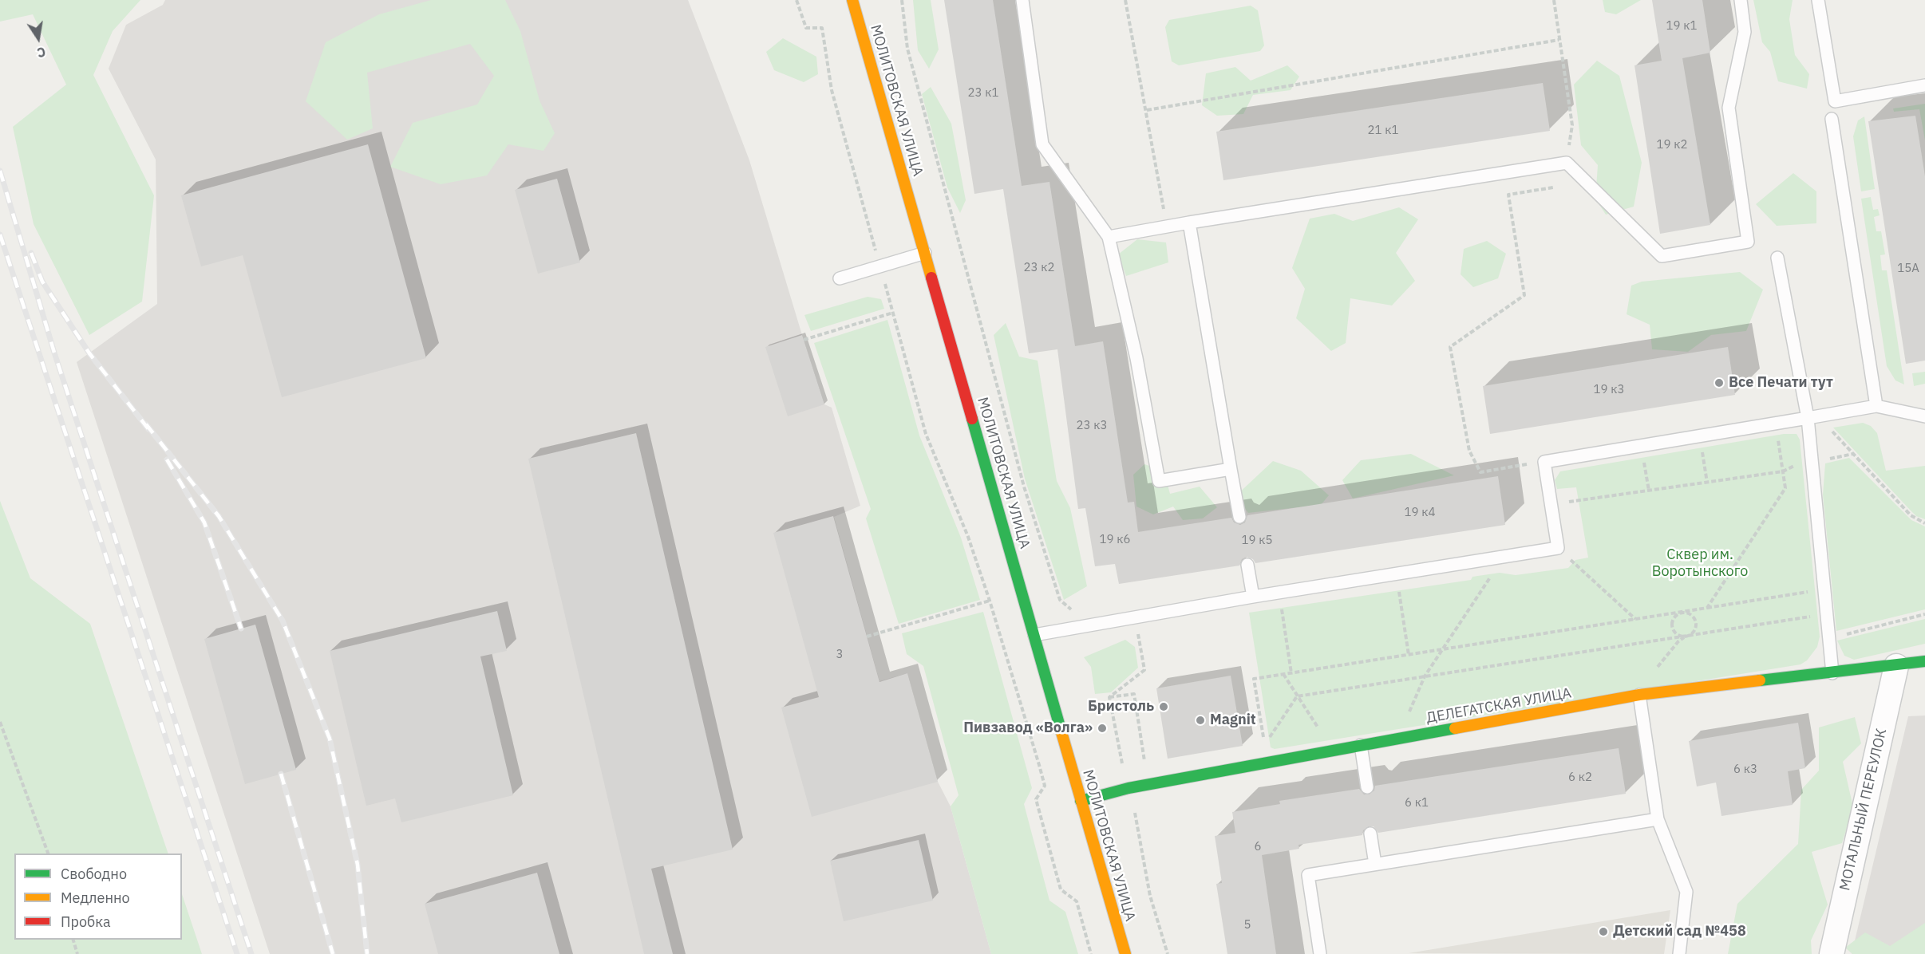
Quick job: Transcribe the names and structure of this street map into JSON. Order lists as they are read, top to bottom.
{
  "streets": {
    "street": ["МОЛИТОВСКАЯ УЛИЦА", "ДЕЛЕГАТСКАЯ УЛИЦА", "МОТАЛЬНЫЙ ПЕРЕУЛОК"]
  },
  "crossings": [
    ["МОЛИТОВСКАЯ УЛИЦА", "ДЕЛЕГАТСКАЯ УЛИЦА"],
    ["ДЕЛЕГАТСКАЯ УЛИЦА", "МОТАЛЬНЫЙ ПЕРЕУЛОК"]
  ],
  "parks": ["Сквер им. Воротынского"],
  "places": [
    "Все Печати тут",
    "Бристоль",
    "Magnit",
    "Пивзавод «Волга»",
    "Детский сад №458"
  ],
  "house_numbers": [
    "19 к1",
    "23 к1",
    "21 к1",
    "19 к2",
    "23 к2",
    "15А",
    "19 к3",
    "23 к3",
    "19 к4",
    "19 к6",
    "19 к5",
    "3",
    "6 к3",
    "6 к2",
    "6 к1",
    "6",
    "5"
  ],
  "legend": ["Свободно", "Медленно", "Пробка"],
  "north": "bottom"
}
